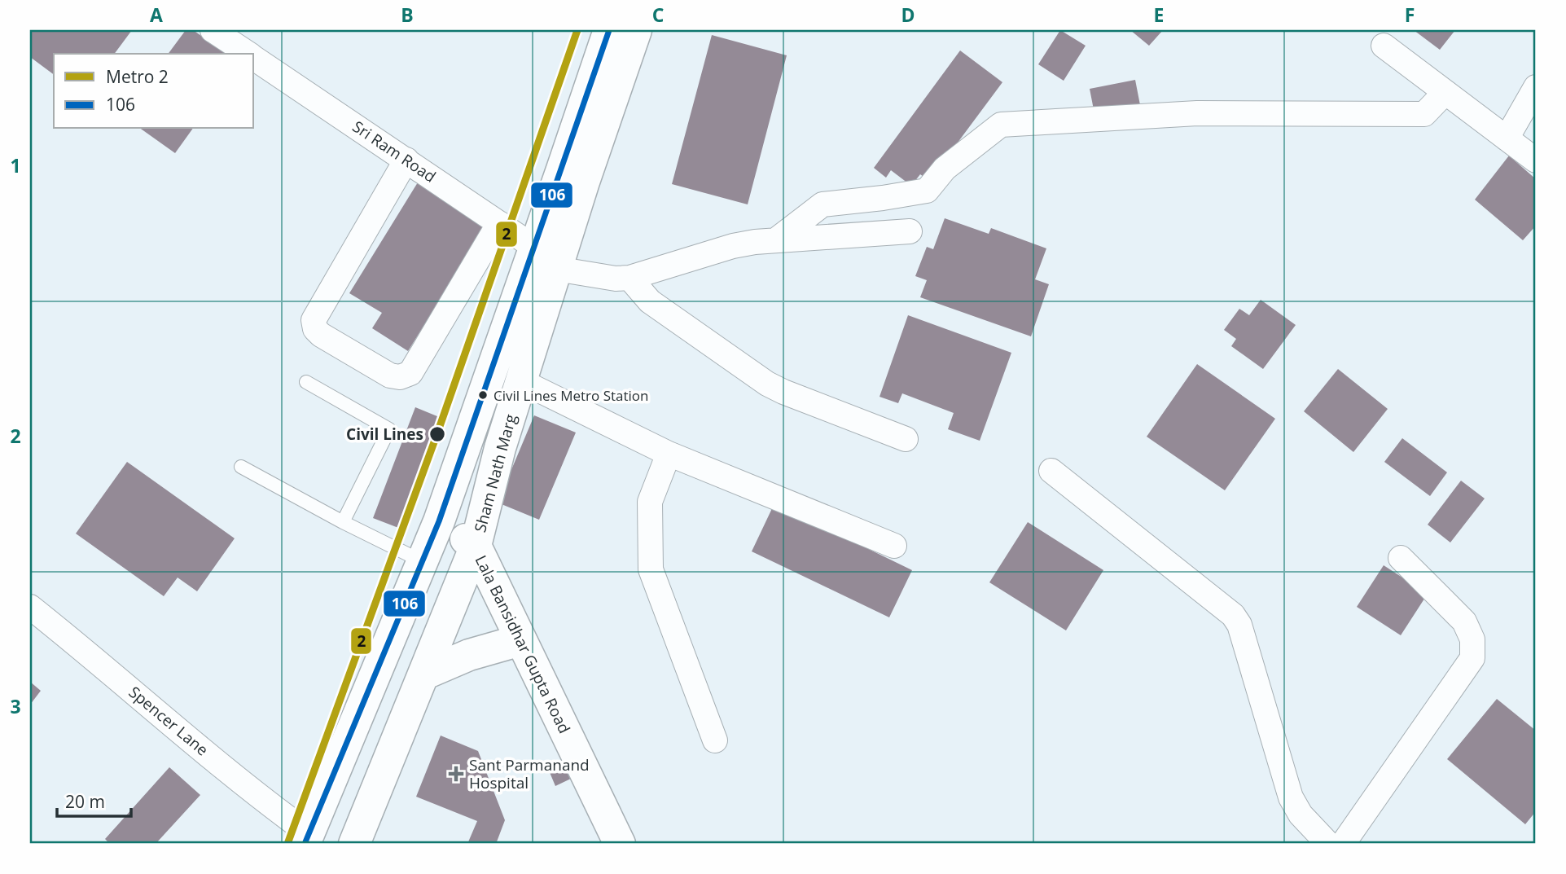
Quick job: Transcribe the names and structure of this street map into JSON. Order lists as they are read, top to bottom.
{
  "streets": {
    "main road": ["Sham Nath Marg", "Lala Bansidhar Gupta Road"],
    "street": ["Sri Ram Road", "Spencer Lane"]
  },
  "crossings": [
    ["Sri Ram Road", "Sham Nath Marg"],
    ["Sham Nath Marg", "Lala Bansidhar Gupta Road"],
    ["Sham Nath Marg", "Spencer Lane"]
  ],
  "places": {
    "other": ["Civil Lines Metro Station", "Civil Lines"],
    "health": ["Sant Parmanand Hospital"]
  },
  "lines": ["metro line 2", "transit line 106"],
  "legend": ["Metro 2", "106"],
  "scale_bar": "20 m",
  "grid": {
    "columns": [
      "A",
      "B",
      "C",
      "D",
      "E",
      "F"
    ],
    "rows": ["1", "2", "3"]
  }
}
